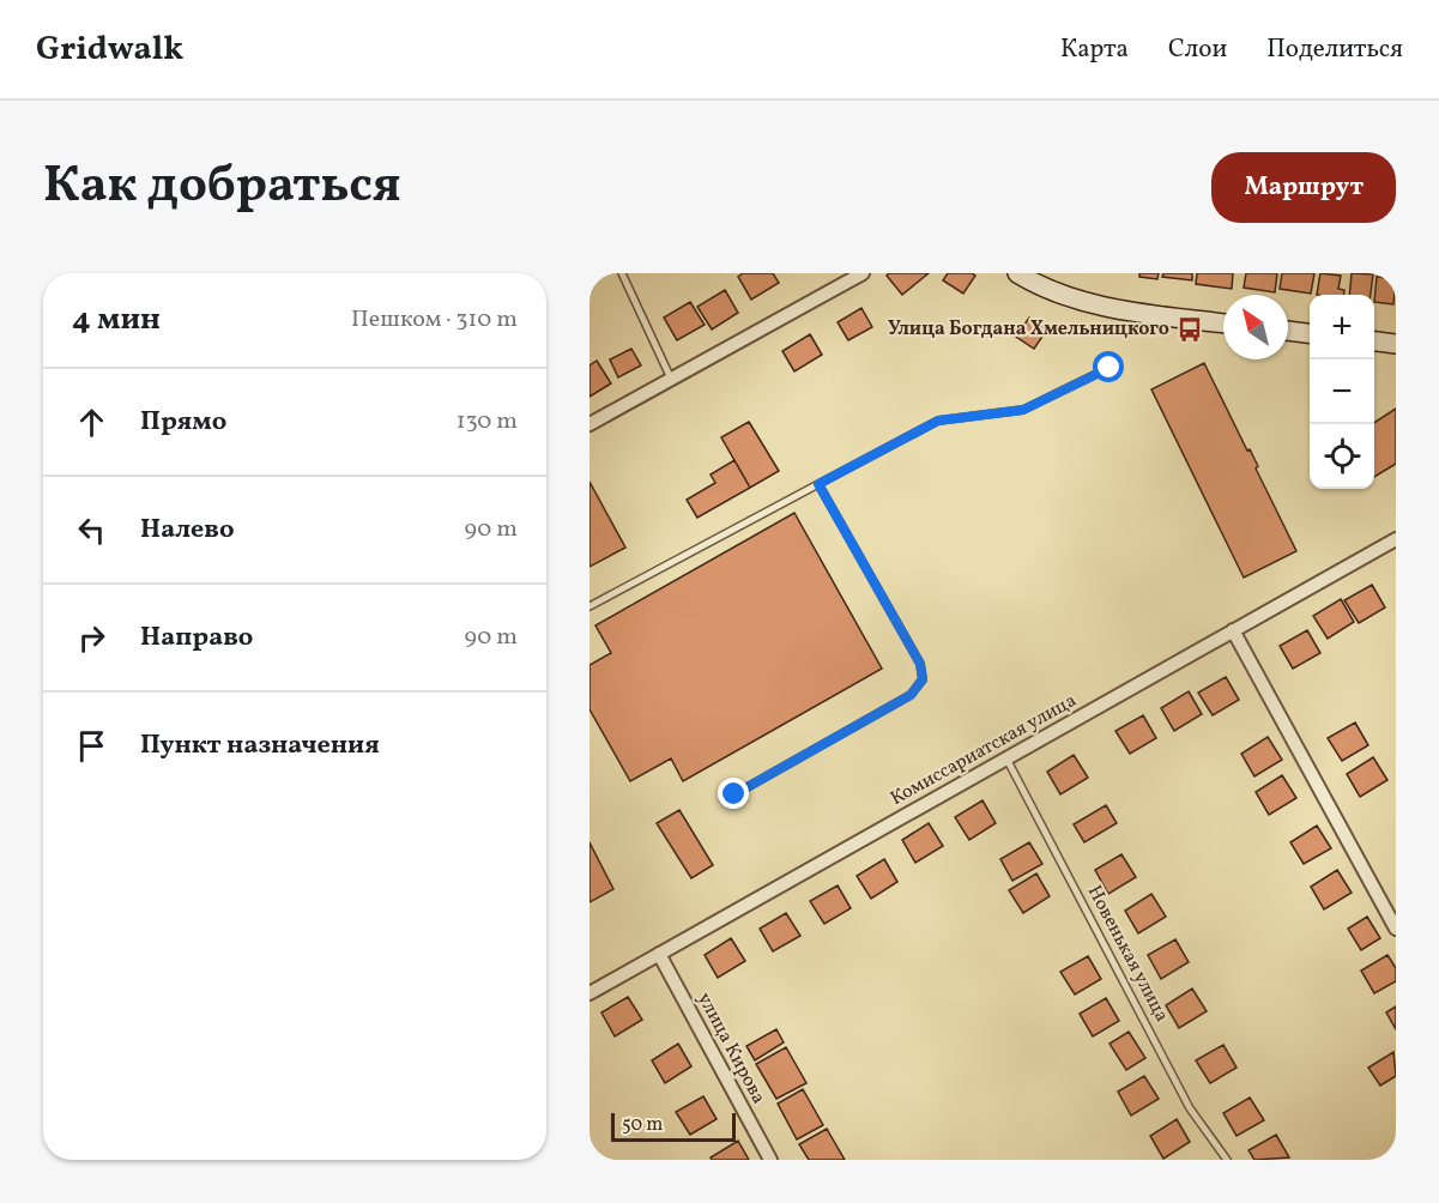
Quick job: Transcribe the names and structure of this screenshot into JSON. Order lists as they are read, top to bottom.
{
  "streets": {
    "street": ["Комиссариатская улица", "улица Кирова"],
    "lane": ["Новенькая улица"]
  },
  "crossings": [
    ["Комиссариатская улица", "Новенькая улица"],
    ["Комиссариатская улица", "улица Кирова"]
  ],
  "places": {
    "bus stop": ["Улица Богдана Хмельницкого"]
  },
  "scale_bar": "50 m",
  "north": "top left",
  "page": {
    "header": "Gridwalk",
    "nav": ["Карта", "Слои", "Поделиться"],
    "title": "Как добраться",
    "buttons": "Маршрут",
    "heading": ["4 мин", "Пешком · 310 m"],
    "map_buttons": ["+", "−"],
    "list": [
      ["Прямо", "130 m"],
      ["Налево", "90 m"],
      ["Направо", "90 m"],
      "Пункт назначения"
    ],
    "scale": "50 m"
  }
}
